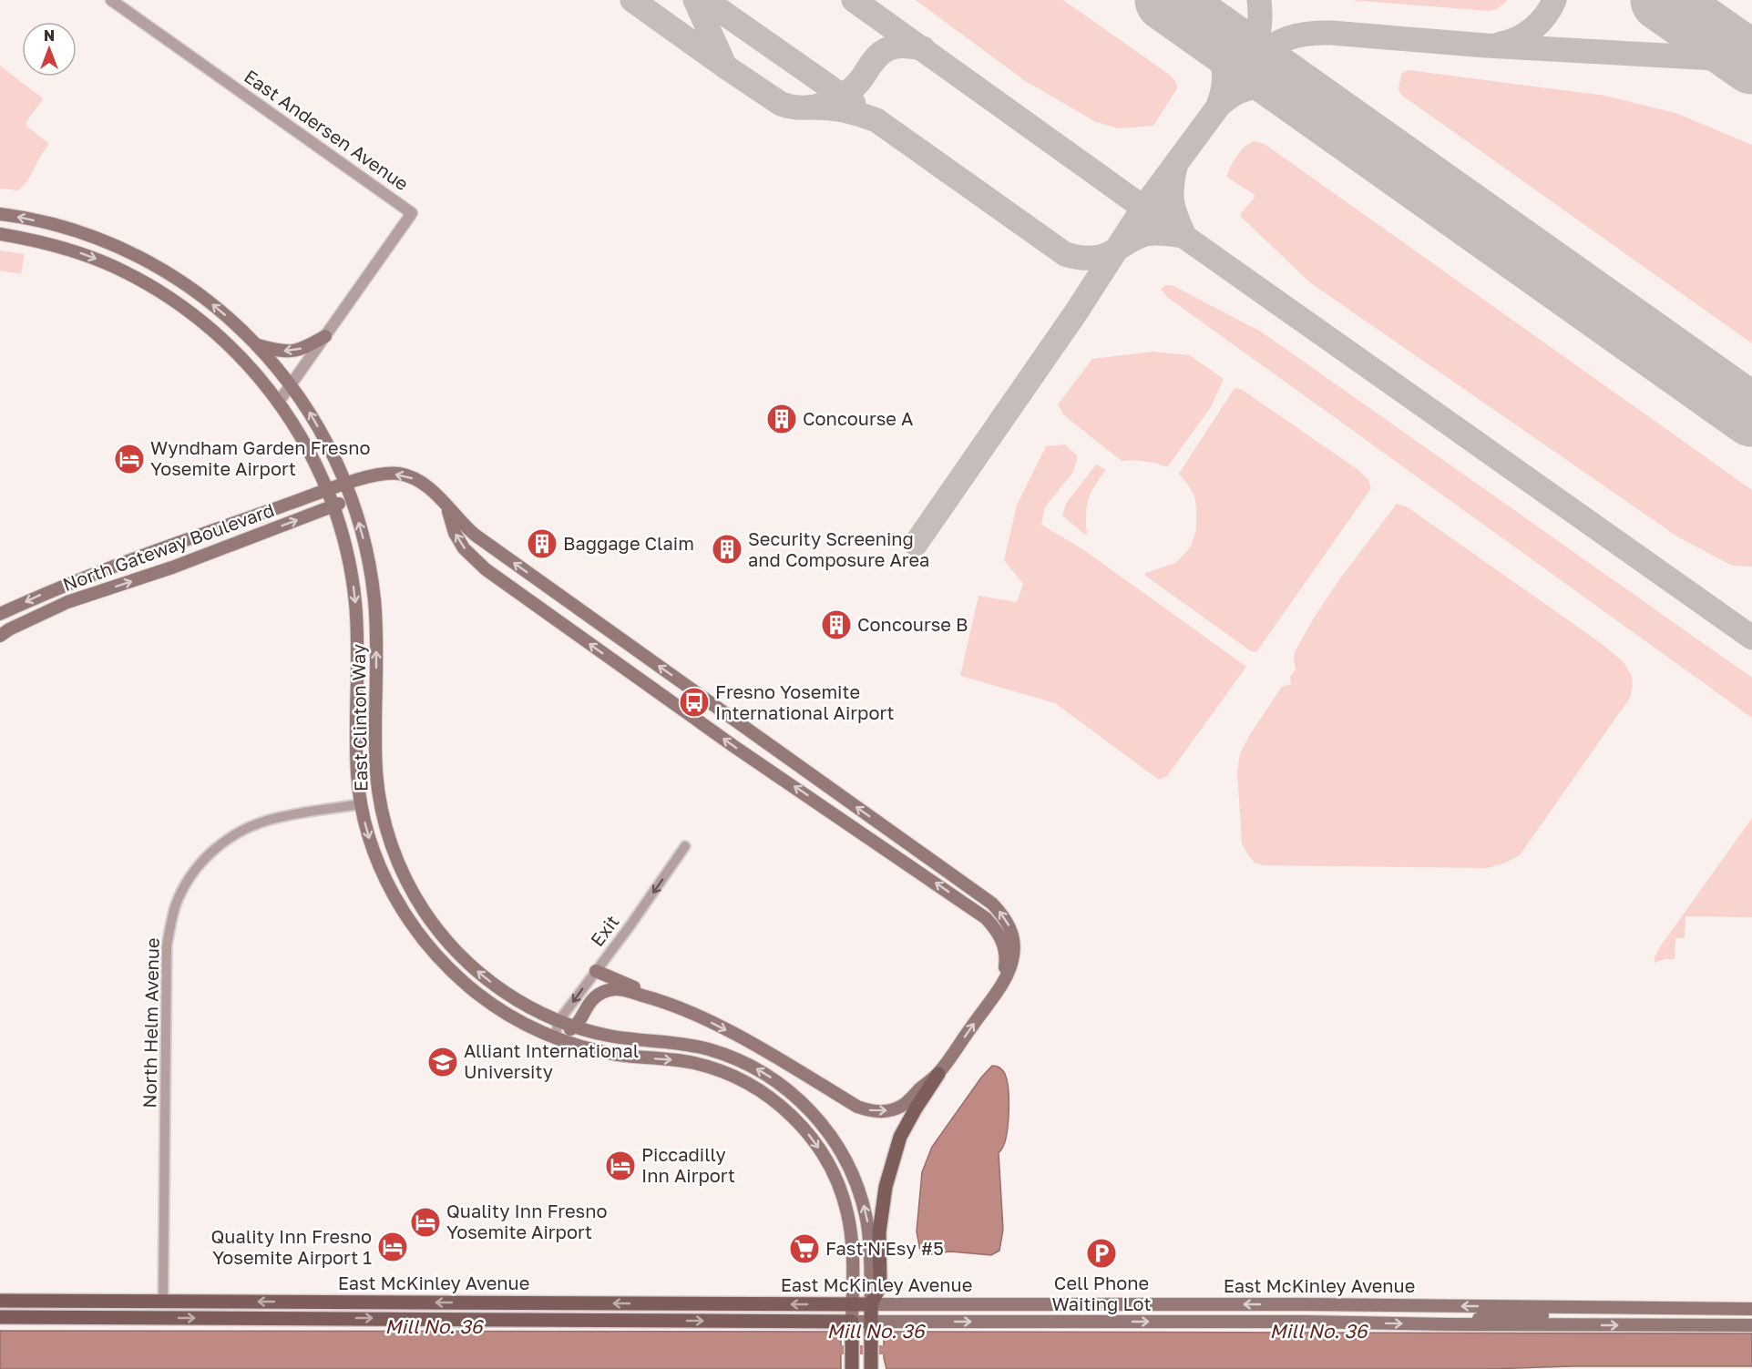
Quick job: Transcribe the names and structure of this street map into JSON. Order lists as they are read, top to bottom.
{
  "streets": {
    "main road": ["North Gateway Boulevard", "East Clinton Way", "East McKinley Avenue"],
    "street": ["East Andersen Avenue", "Exit", "North Helm Avenue"]
  },
  "crossings": [
    ["East Andersen Avenue", "East Clinton Way"],
    ["North Gateway Boulevard", "East Clinton Way"],
    ["East Clinton Way", "Exit"],
    ["East Clinton Way", "North Helm Avenue"],
    ["East Clinton Way", "East McKinley Avenue"],
    ["North Helm Avenue", "East McKinley Avenue"]
  ],
  "one_way": ["Exit"],
  "water": ["Mill No. 36"],
  "places": {
    "building": [
      "Concourse A",
      "Baggage Claim",
      "Security Screening and Composure Area",
      "Concourse B"
    ],
    "hotel": [
      "Wyndham Garden Fresno Yosemite Airport",
      "Piccadilly Inn Airport",
      "Quality Inn Fresno Yosemite Airport",
      "Quality Inn Fresno Yosemite Airport 1"
    ],
    "bus stop": ["Fresno Yosemite International Airport"],
    "school or university": ["Alliant International University"],
    "supermarket": ["Fast'N'Esy #5"],
    "parking": ["Cell Phone Waiting Lot"]
  },
  "north": "top"
}
